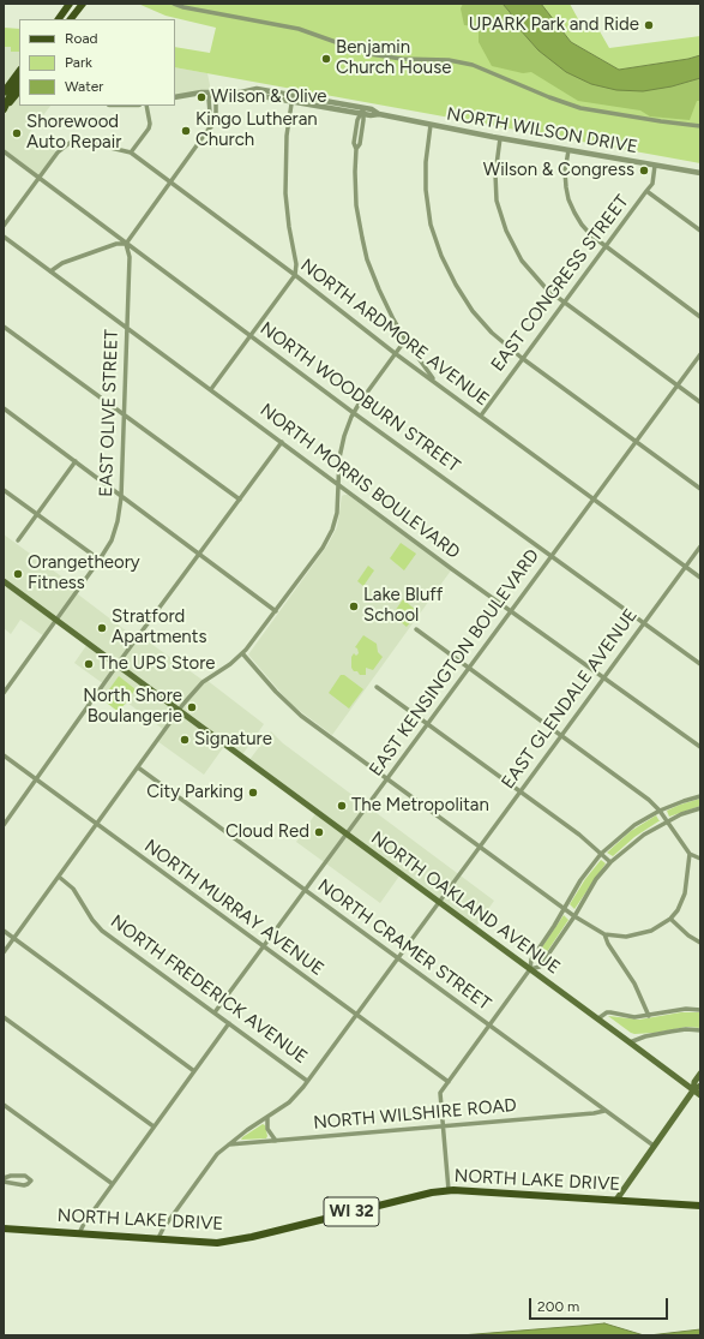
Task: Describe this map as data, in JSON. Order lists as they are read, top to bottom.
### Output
{
  "streets": {
    "main road": ["NORTH OAKLAND AVENUE", "NORTH LAKE DRIVE", "WI 32"],
    "street": [
      "NORTH WILSON DRIVE",
      "EAST CONGRESS STREET",
      "NORTH ARDMORE AVENUE",
      "NORTH WOODBURN STREET",
      "EAST OLIVE STREET",
      "NORTH MORRIS BOULEVARD",
      "EAST KENSINGTON BOULEVARD",
      "EAST GLENDALE AVENUE",
      "NORTH MURRAY AVENUE",
      "NORTH CRAMER STREET",
      "NORTH FREDERICK AVENUE",
      "NORTH WILSHIRE ROAD"
    ]
  },
  "crossings": [
    ["NORTH WILSON DRIVE", "EAST CONGRESS STREET"],
    ["EAST CONGRESS STREET", "NORTH ARDMORE AVENUE"],
    ["NORTH ARDMORE AVENUE", "NORTH WOODBURN STREET"],
    ["NORTH ARDMORE AVENUE", "EAST KENSINGTON BOULEVARD"],
    ["NORTH ARDMORE AVENUE", "EAST GLENDALE AVENUE"],
    ["NORTH WOODBURN STREET", "EAST OLIVE STREET"],
    ["NORTH WOODBURN STREET", "EAST KENSINGTON BOULEVARD"],
    ["NORTH WOODBURN STREET", "EAST GLENDALE AVENUE"],
    ["EAST OLIVE STREET", "NORTH MORRIS BOULEVARD"],
    ["EAST OLIVE STREET", "NORTH OAKLAND AVENUE"],
    ["NORTH MORRIS BOULEVARD", "EAST KENSINGTON BOULEVARD"],
    ["NORTH MORRIS BOULEVARD", "EAST GLENDALE AVENUE"],
    ["EAST KENSINGTON BOULEVARD", "NORTH OAKLAND AVENUE"],
    ["EAST KENSINGTON BOULEVARD", "NORTH MURRAY AVENUE"],
    ["EAST KENSINGTON BOULEVARD", "NORTH CRAMER STREET"],
    ["EAST KENSINGTON BOULEVARD", "NORTH FREDERICK AVENUE"],
    ["EAST GLENDALE AVENUE", "NORTH OAKLAND AVENUE"],
    ["EAST GLENDALE AVENUE", "NORTH MURRAY AVENUE"],
    ["EAST GLENDALE AVENUE", "NORTH CRAMER STREET"],
    ["EAST GLENDALE AVENUE", "NORTH FREDERICK AVENUE"],
    ["EAST GLENDALE AVENUE", "NORTH WILSHIRE ROAD"],
    ["EAST GLENDALE AVENUE", "NORTH LAKE DRIVE"],
    ["NORTH CRAMER STREET", "NORTH WILSHIRE ROAD"]
  ],
  "places": [
    "UPARK Park and Ride",
    "Benjamin Church House",
    "Wilson & Olive",
    "Kingo Lutheran Church",
    "Shorewood Auto Repair",
    "Wilson & Congress",
    "Orangetheory Fitness",
    "Lake Bluff School",
    "Stratford Apartments",
    "The UPS Store",
    "North Shore Boulangerie",
    "Signature",
    "City Parking",
    "The Metropolitan",
    "Cloud Red"
  ],
  "legend": ["Road", "Park", "Water"],
  "scale_bar": "200 m"
}
